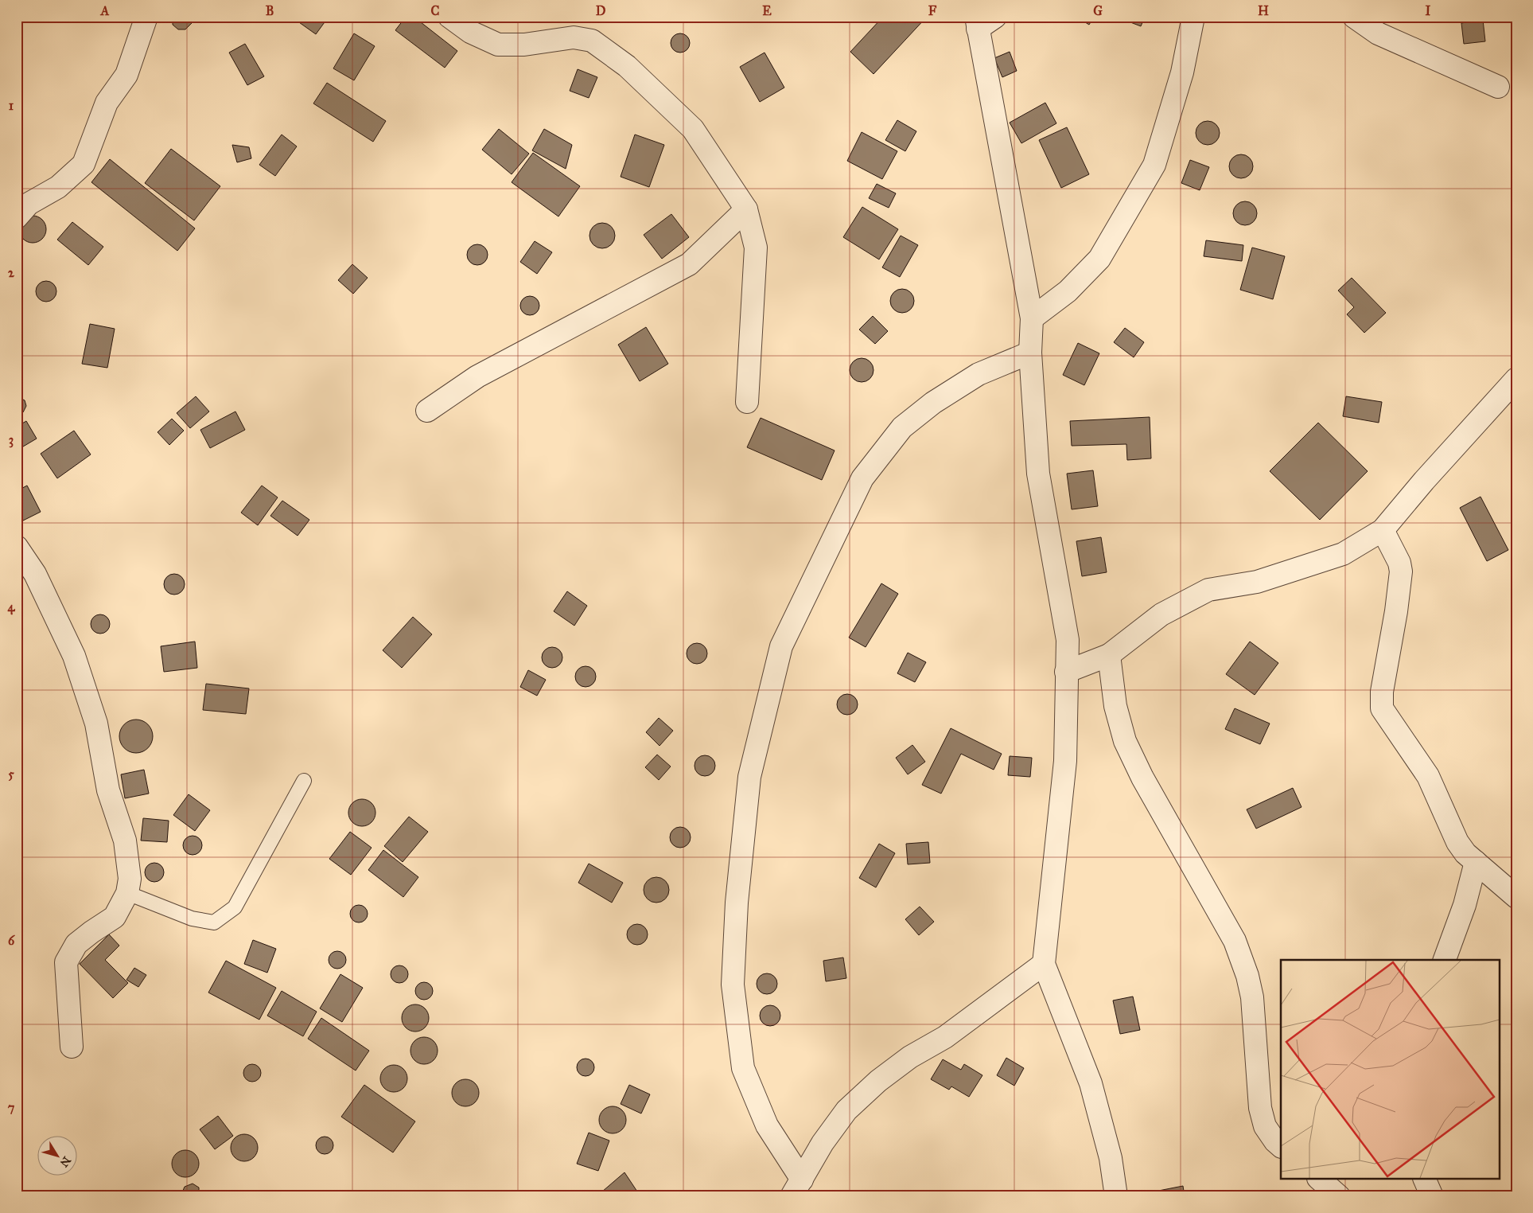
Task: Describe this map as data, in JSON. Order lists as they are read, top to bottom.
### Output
{
  "north": "bottom right",
  "grid": {
    "columns": [
      "A",
      "B",
      "C",
      "D",
      "E",
      "F",
      "G",
      "H",
      "I"
    ],
    "rows": [
      "1",
      "2",
      "3",
      "4",
      "5",
      "6",
      "7"
    ]
  }
}
